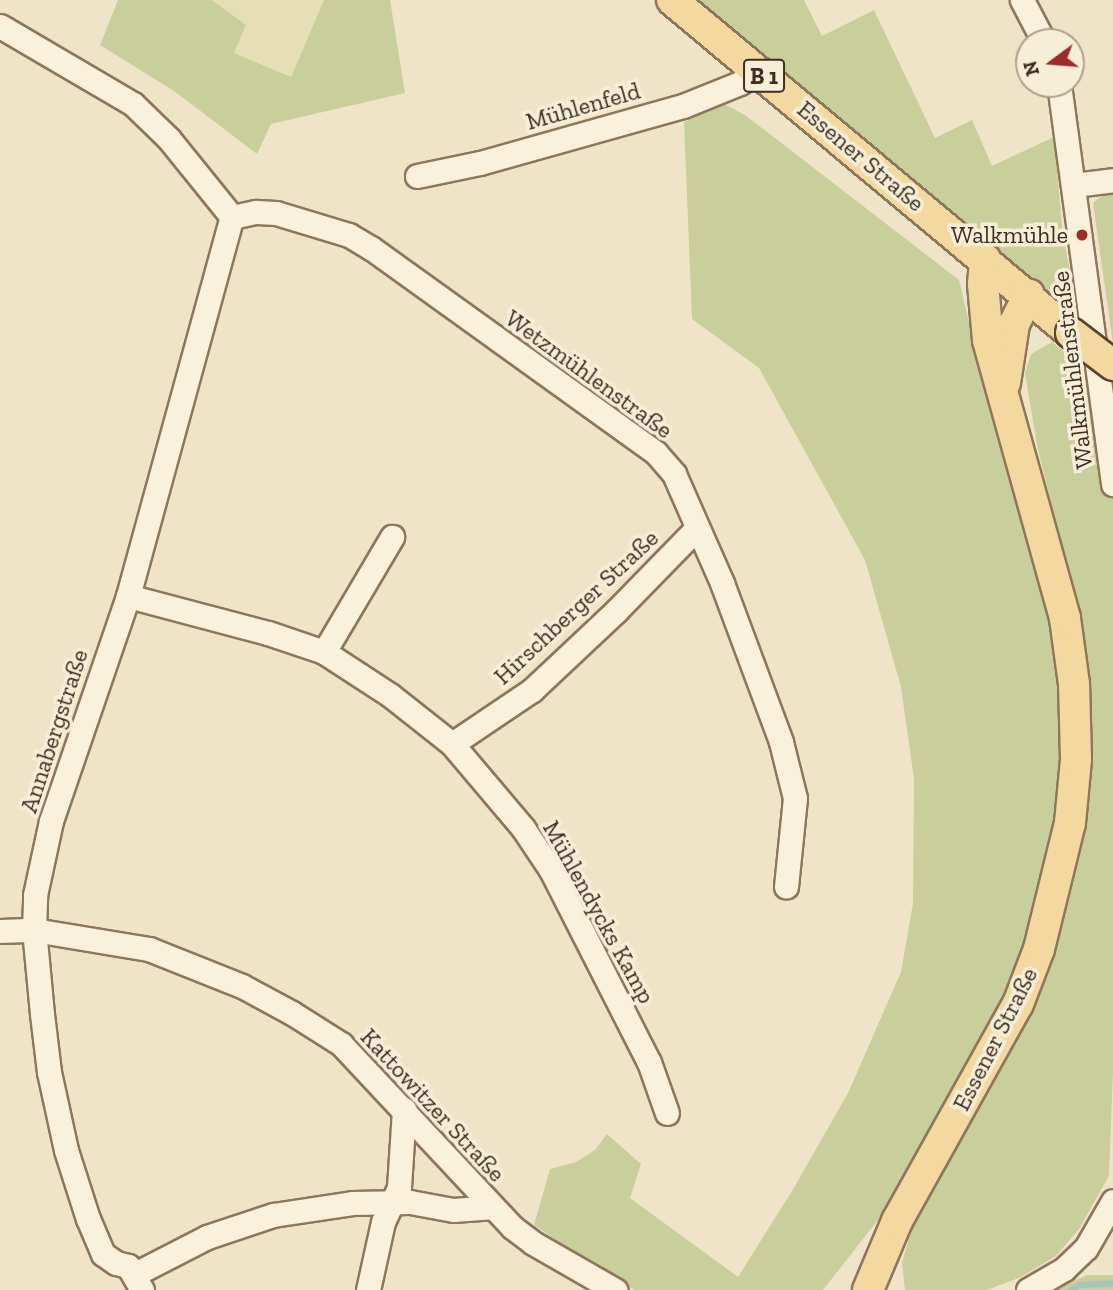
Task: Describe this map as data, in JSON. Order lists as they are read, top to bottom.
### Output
{
  "streets": {
    "main road": ["B 1", "Essener Straße"],
    "street": [
      "Mühlenfeld",
      "Walkmühlenstraße",
      "Wetzmühlenstraße",
      "Hirschberger Straße",
      "Annabergstraße",
      "Mühlendycks Kamp",
      "Kattowitzer Straße"
    ]
  },
  "crossings": [
    ["Mühlenfeld", "Essener Straße"],
    ["Wetzmühlenstraße", "Hirschberger Straße"],
    ["Wetzmühlenstraße", "Annabergstraße"],
    ["Hirschberger Straße", "Mühlendycks Kamp"],
    ["Annabergstraße", "Mühlendycks Kamp"],
    ["Annabergstraße", "Kattowitzer Straße"]
  ],
  "places": ["Walkmühle"],
  "north": "left"
}
